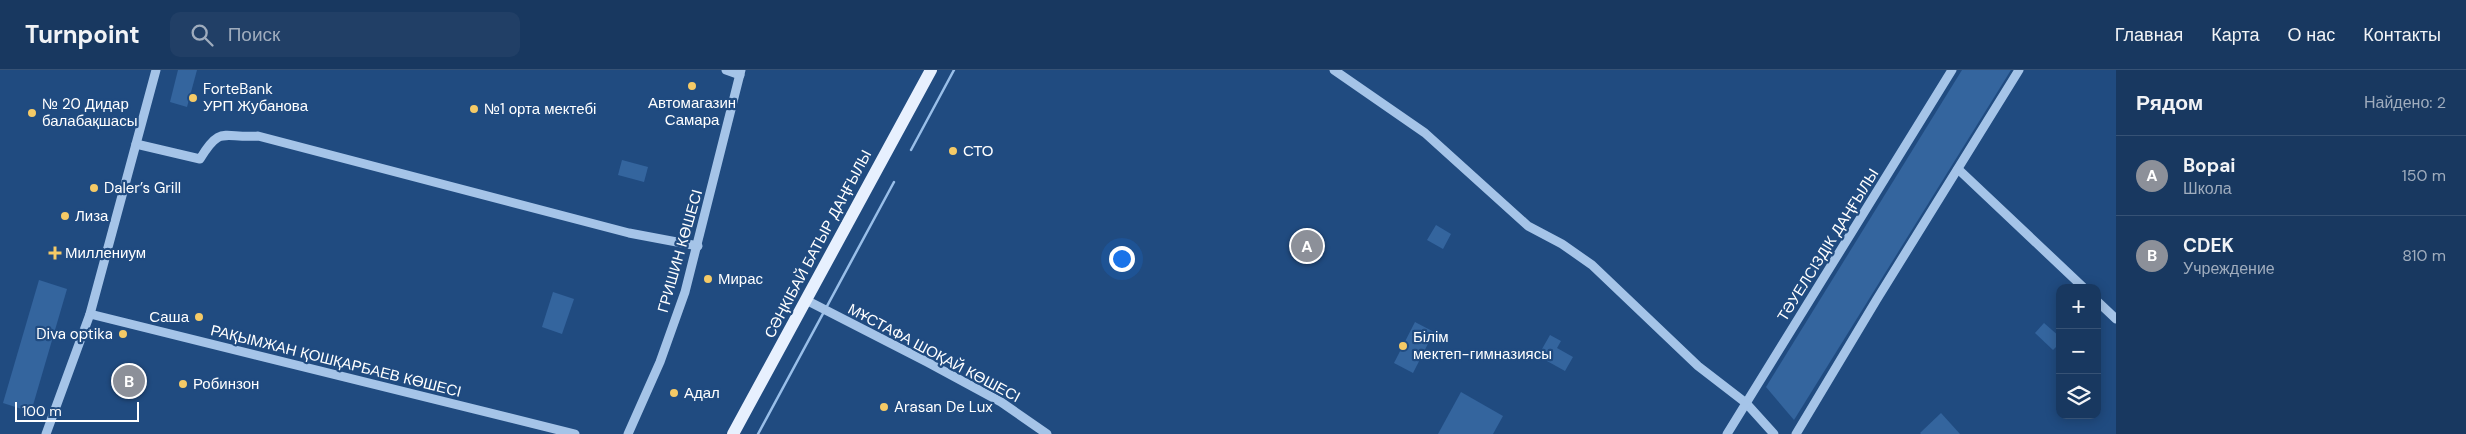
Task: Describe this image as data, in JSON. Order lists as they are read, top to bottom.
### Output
{
  "streets": {
    "main road": ["СӘҢКІБАЙ БАТЫР ДАҢҒЫЛЫ"],
    "street": [
      "ТӘУЕЛСІЗДІК ДАҢҒЫЛЫ",
      "ГРИШИН КӨШЕСІ",
      "МҰСТАФА ШОҚАЙ КӨШЕСІ",
      "РАҚЫМЖАН ҚОШҚАРБАЕВ КӨШЕСІ"
    ]
  },
  "crossings": [
    ["СӘҢКІБАЙ БАТЫР ДАҢҒЫЛЫ", "МҰСТАФА ШОҚАЙ КӨШЕСІ"]
  ],
  "places": {
    "other": [
      "Автомагазин Самара",
      "ForteBank УРП Жубанова",
      "№1 орта мектебі",
      "№ 20 Дидар балабақшасы",
      "СТО",
      "Daler’s Grill",
      "Лиза",
      "Мирас",
      "Саша",
      "Diva optika",
      "Білім мектеп-гимназиясы",
      "Робинзон",
      "Адал",
      "Arasan De Lux"
    ],
    "health": ["Миллениум"]
  },
  "scale_bar": "100 m",
  "page": {
    "header": "Turnpoint",
    "search": "Поиск",
    "nav": [
      "Главная",
      "Карта",
      "О нас",
      "Контакты"
    ],
    "heading": ["Рядом", "Найдено: 2"],
    "list": [
      {
        "mark": "A",
        "name": "Bopai",
        "note": "Школа",
        "value": "150 m"
      },
      {
        "mark": "B",
        "name": "CDEK",
        "note": "Учреждение",
        "value": "810 m"
      }
    ],
    "pins": ["A", "B"],
    "map_buttons": ["+", "−"],
    "scale": "100 m"
  }
}
